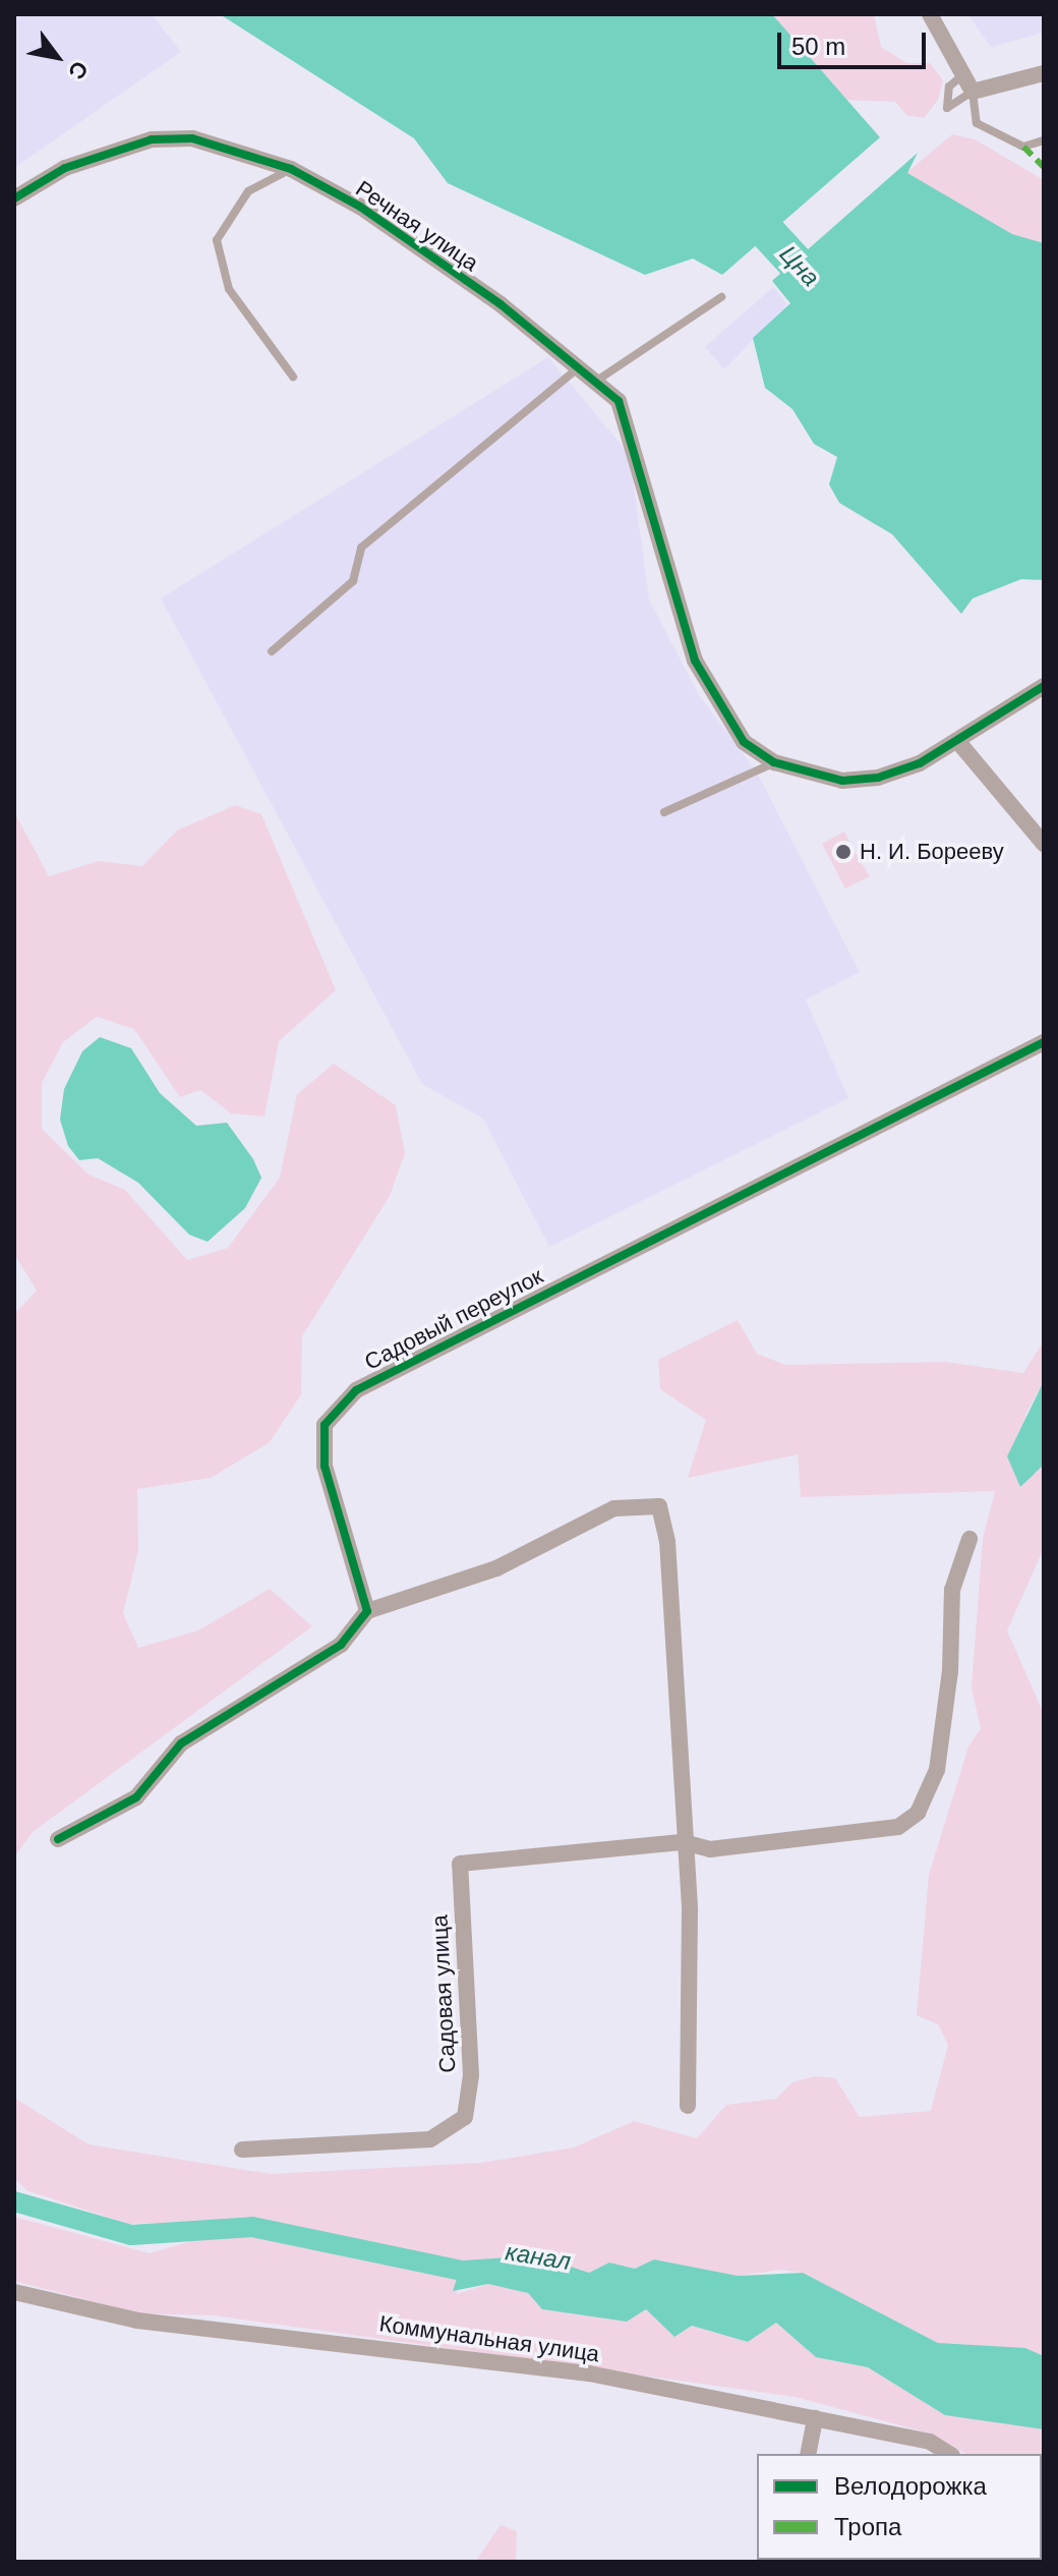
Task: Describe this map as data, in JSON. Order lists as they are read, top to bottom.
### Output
{
  "streets": {
    "street": [
      "Речная улица",
      "Садовый переулок",
      "Садовая улица",
      "Коммунальная улица"
    ]
  },
  "water": ["Цна", "канал"],
  "places": ["Н. И. Борееву"],
  "legend": ["Велодорожка", "Тропа"],
  "scale_bar": "50 m",
  "north": "bottom right"
}
